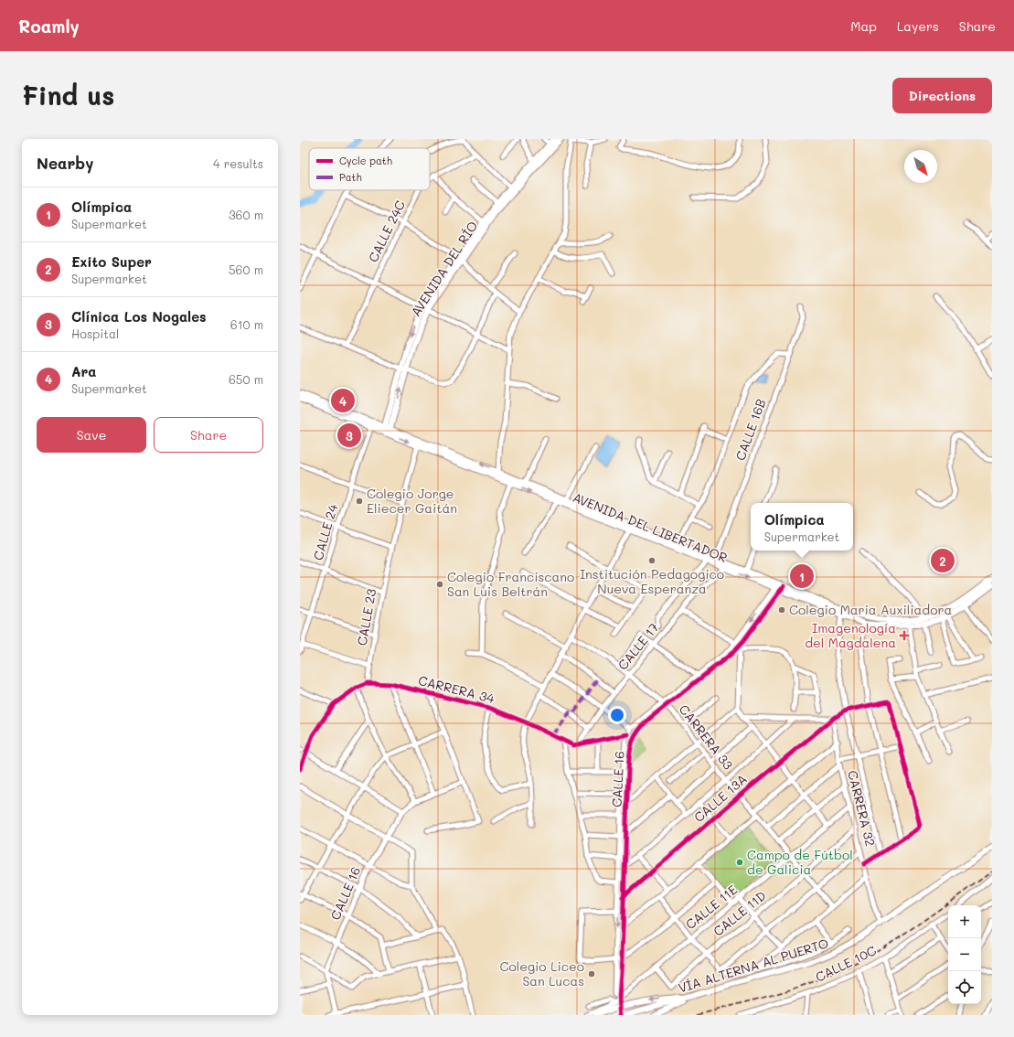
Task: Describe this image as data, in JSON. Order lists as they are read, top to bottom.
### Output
{
  "streets": {
    "main road": ["AVENIDA DEL RÍO", "AVENIDA DEL LIBERTADOR", "VÍA ALTERNA AL PUERTO"],
    "street": [
      "CALLE 24C",
      "CALLE 16B",
      "CALLE 24",
      "CALLE 23",
      "CALLE 17",
      "CARRERA 34",
      "CARRERA 33",
      "CALLE 16",
      "CALLE 13A",
      "CARRERA 32",
      "CALLE 11E",
      "CALLE 11D",
      "CALLE 10C"
    ]
  },
  "crossings": [
    ["AVENIDA DEL RÍO", "AVENIDA DEL LIBERTADOR"],
    ["CALLE 16B", "AVENIDA DEL LIBERTADOR"],
    ["AVENIDA DEL LIBERTADOR", "CALLE 24"],
    ["AVENIDA DEL LIBERTADOR", "CALLE 23"],
    ["AVENIDA DEL LIBERTADOR", "CALLE 17"],
    ["AVENIDA DEL LIBERTADOR", "CALLE 16"],
    ["CALLE 23", "CARRERA 34"],
    ["CALLE 17", "CARRERA 34"],
    ["CALLE 17", "CARRERA 33"],
    ["CALLE 17", "CALLE 16"],
    ["CARRERA 34", "CALLE 16"],
    ["CARRERA 33", "CALLE 16"],
    ["CARRERA 33", "CALLE 13A"],
    ["CARRERA 33", "CALLE 11E"],
    ["CARRERA 33", "CALLE 11D"],
    ["CALLE 16", "CALLE 13A"],
    ["CALLE 16", "CALLE 11E"],
    ["CALLE 13A", "CARRERA 32"],
    ["CARRERA 32", "CALLE 11E"],
    ["CARRERA 32", "CALLE 11D"],
    ["CARRERA 32", "VÍA ALTERNA AL PUERTO"],
    ["CALLE 11E", "CALLE 11D"]
  ],
  "places": {
    "other": [
      "Colegio Jorge Eliecer Gaitán",
      "Institución Pedagogico Nueva Esperanza",
      "Colegio Franciscano San Luis Beltrán",
      "Colegio Maria Auxiliadora",
      "Campo de Fútbol de Galicia",
      "Colegio Liceo San Lucas"
    ],
    "health": ["Imagenología del Magdalena"]
  },
  "legend": ["Cycle path", "Path"],
  "north": "bottom right",
  "page": {
    "header": "Roamly",
    "nav": ["Map", "Layers", "Share"],
    "buttons": [
      "Directions",
      ["Save", "Share"]
    ],
    "title": "Find us",
    "heading": ["Nearby", "4 results"],
    "list": [
      {
        "mark": "1",
        "name": "Olímpica",
        "note": "Supermarket",
        "value": "360 m"
      },
      {
        "mark": "2",
        "name": "Exito Super",
        "note": "Supermarket",
        "value": "560 m"
      },
      {
        "mark": "3",
        "name": "Clínica Los Nogales",
        "note": "Hospital",
        "value": "610 m"
      },
      {
        "mark": "4",
        "name": "Ara",
        "note": "Supermarket",
        "value": "650 m"
      }
    ],
    "pins": [
      "4",
      "3",
      "2",
      "1"
    ],
    "popup": ["Olímpica", "Supermarket"],
    "map_buttons": ["+", "−"]
  }
}
